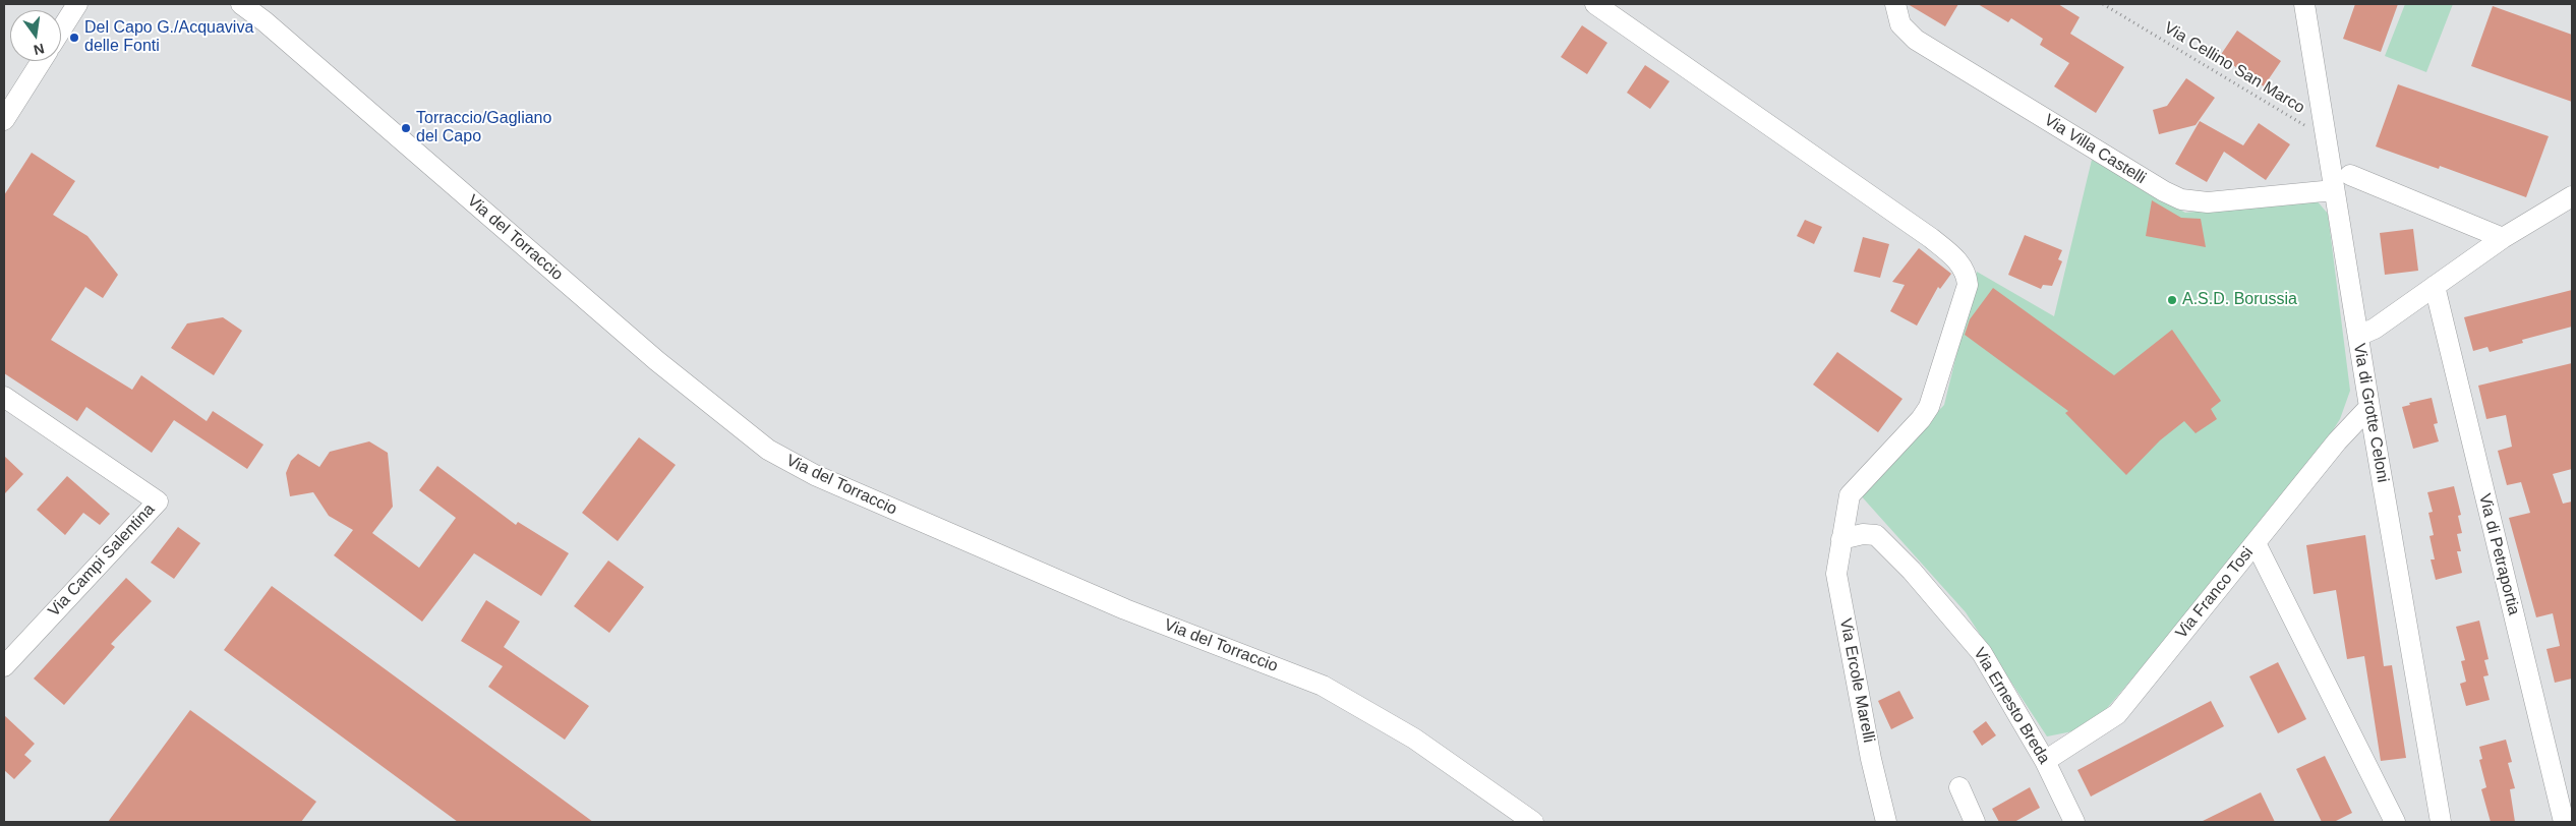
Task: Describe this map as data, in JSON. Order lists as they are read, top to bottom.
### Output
{
  "streets": {
    "street": [
      "Via Villa Castelli",
      "Via del Torraccio",
      "Via di Grotte Celoni",
      "Via di Petraportia",
      "Via Campi Salentina",
      "Via Franco Tosi",
      "Via Ercole Marelli",
      "Via Ernesto Breda"
    ],
    "path": ["Via Cellino San Marco"]
  },
  "crossings": [
    ["Via Cellino San Marco", "Via di Grotte Celoni"],
    ["Via Villa Castelli", "Via di Grotte Celoni"],
    ["Via di Grotte Celoni", "Via Franco Tosi"],
    ["Via Franco Tosi", "Via Ernesto Breda"],
    ["Via Ercole Marelli", "Via Ernesto Breda"]
  ],
  "places": ["Del Capo G./Acquaviva delle Fonti", "Torraccio/Gagliano del Capo", "A.S.D. Borussia"],
  "north": "bottom"
}
